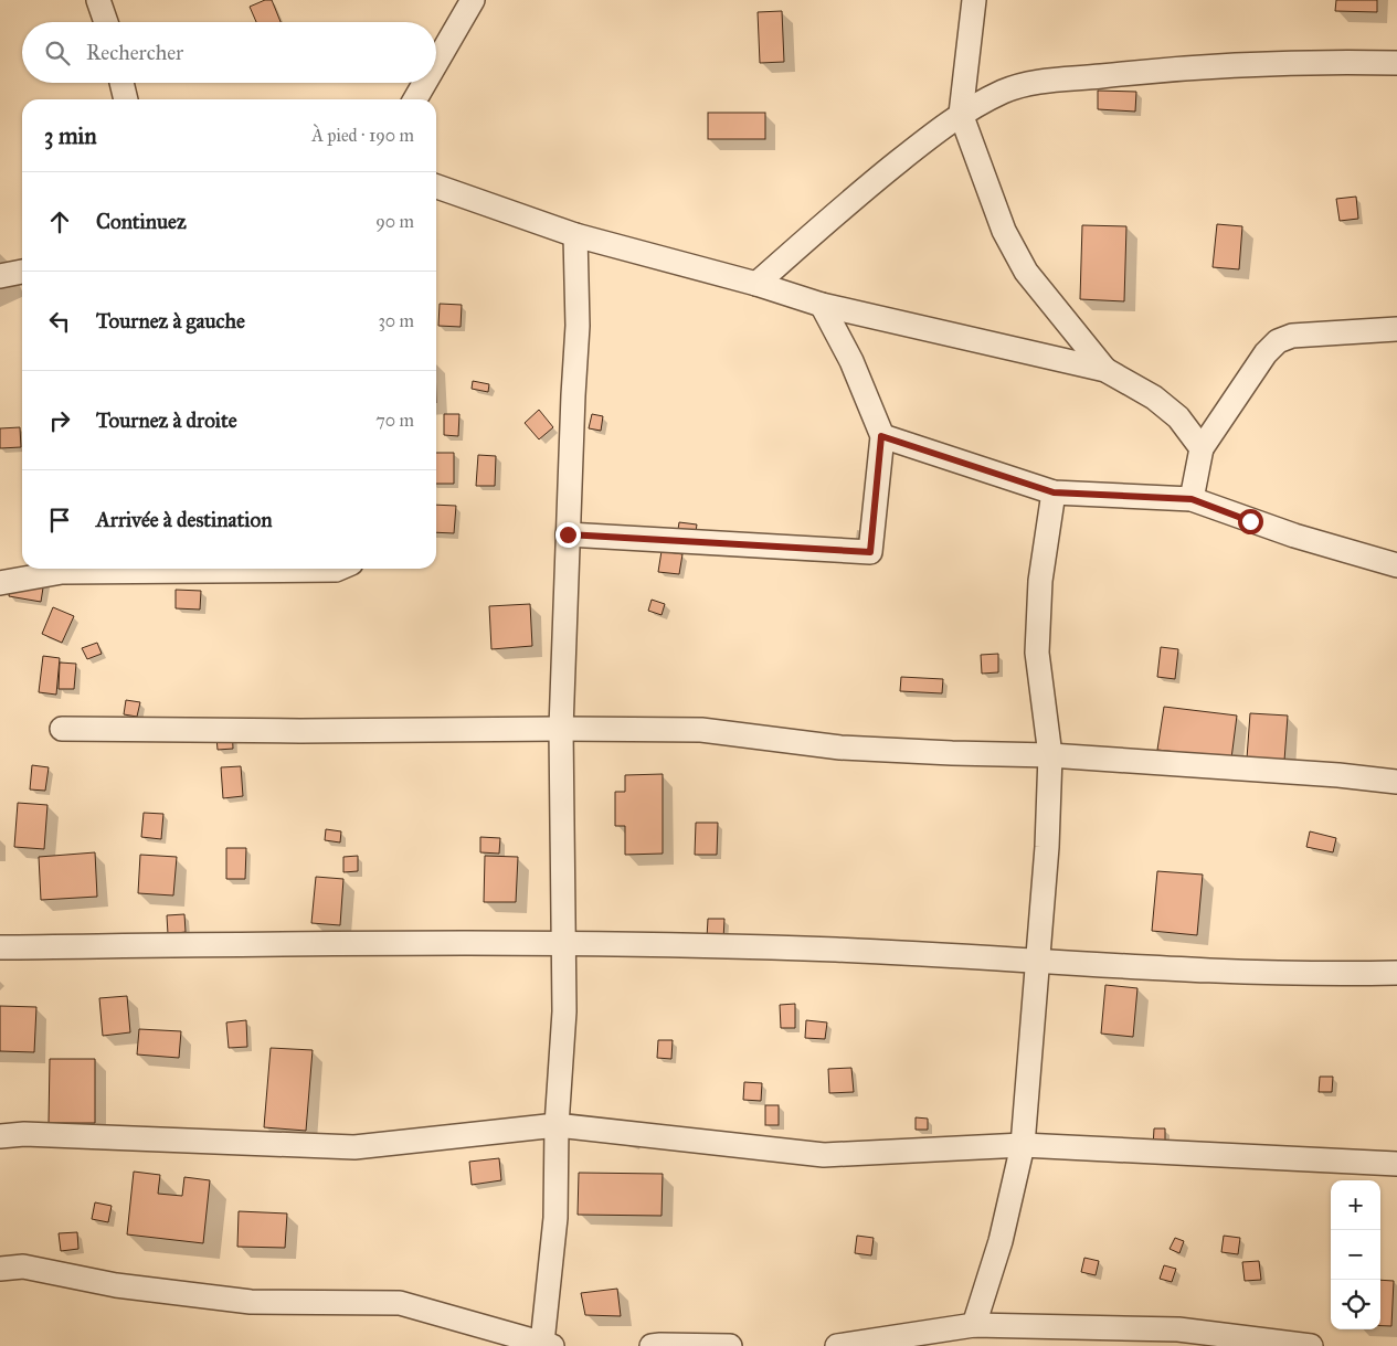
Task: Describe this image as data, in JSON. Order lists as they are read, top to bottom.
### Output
{
  "page": {
    "search": "Rechercher",
    "heading": ["3 min", "À pied · 190 m"],
    "list": [
      ["Continuez", "90 m"],
      ["Tournez à gauche", "30 m"],
      ["Tournez à droite", "70 m"],
      "Arrivée à destination"
    ],
    "map_buttons": ["+", "−"]
  }
}
